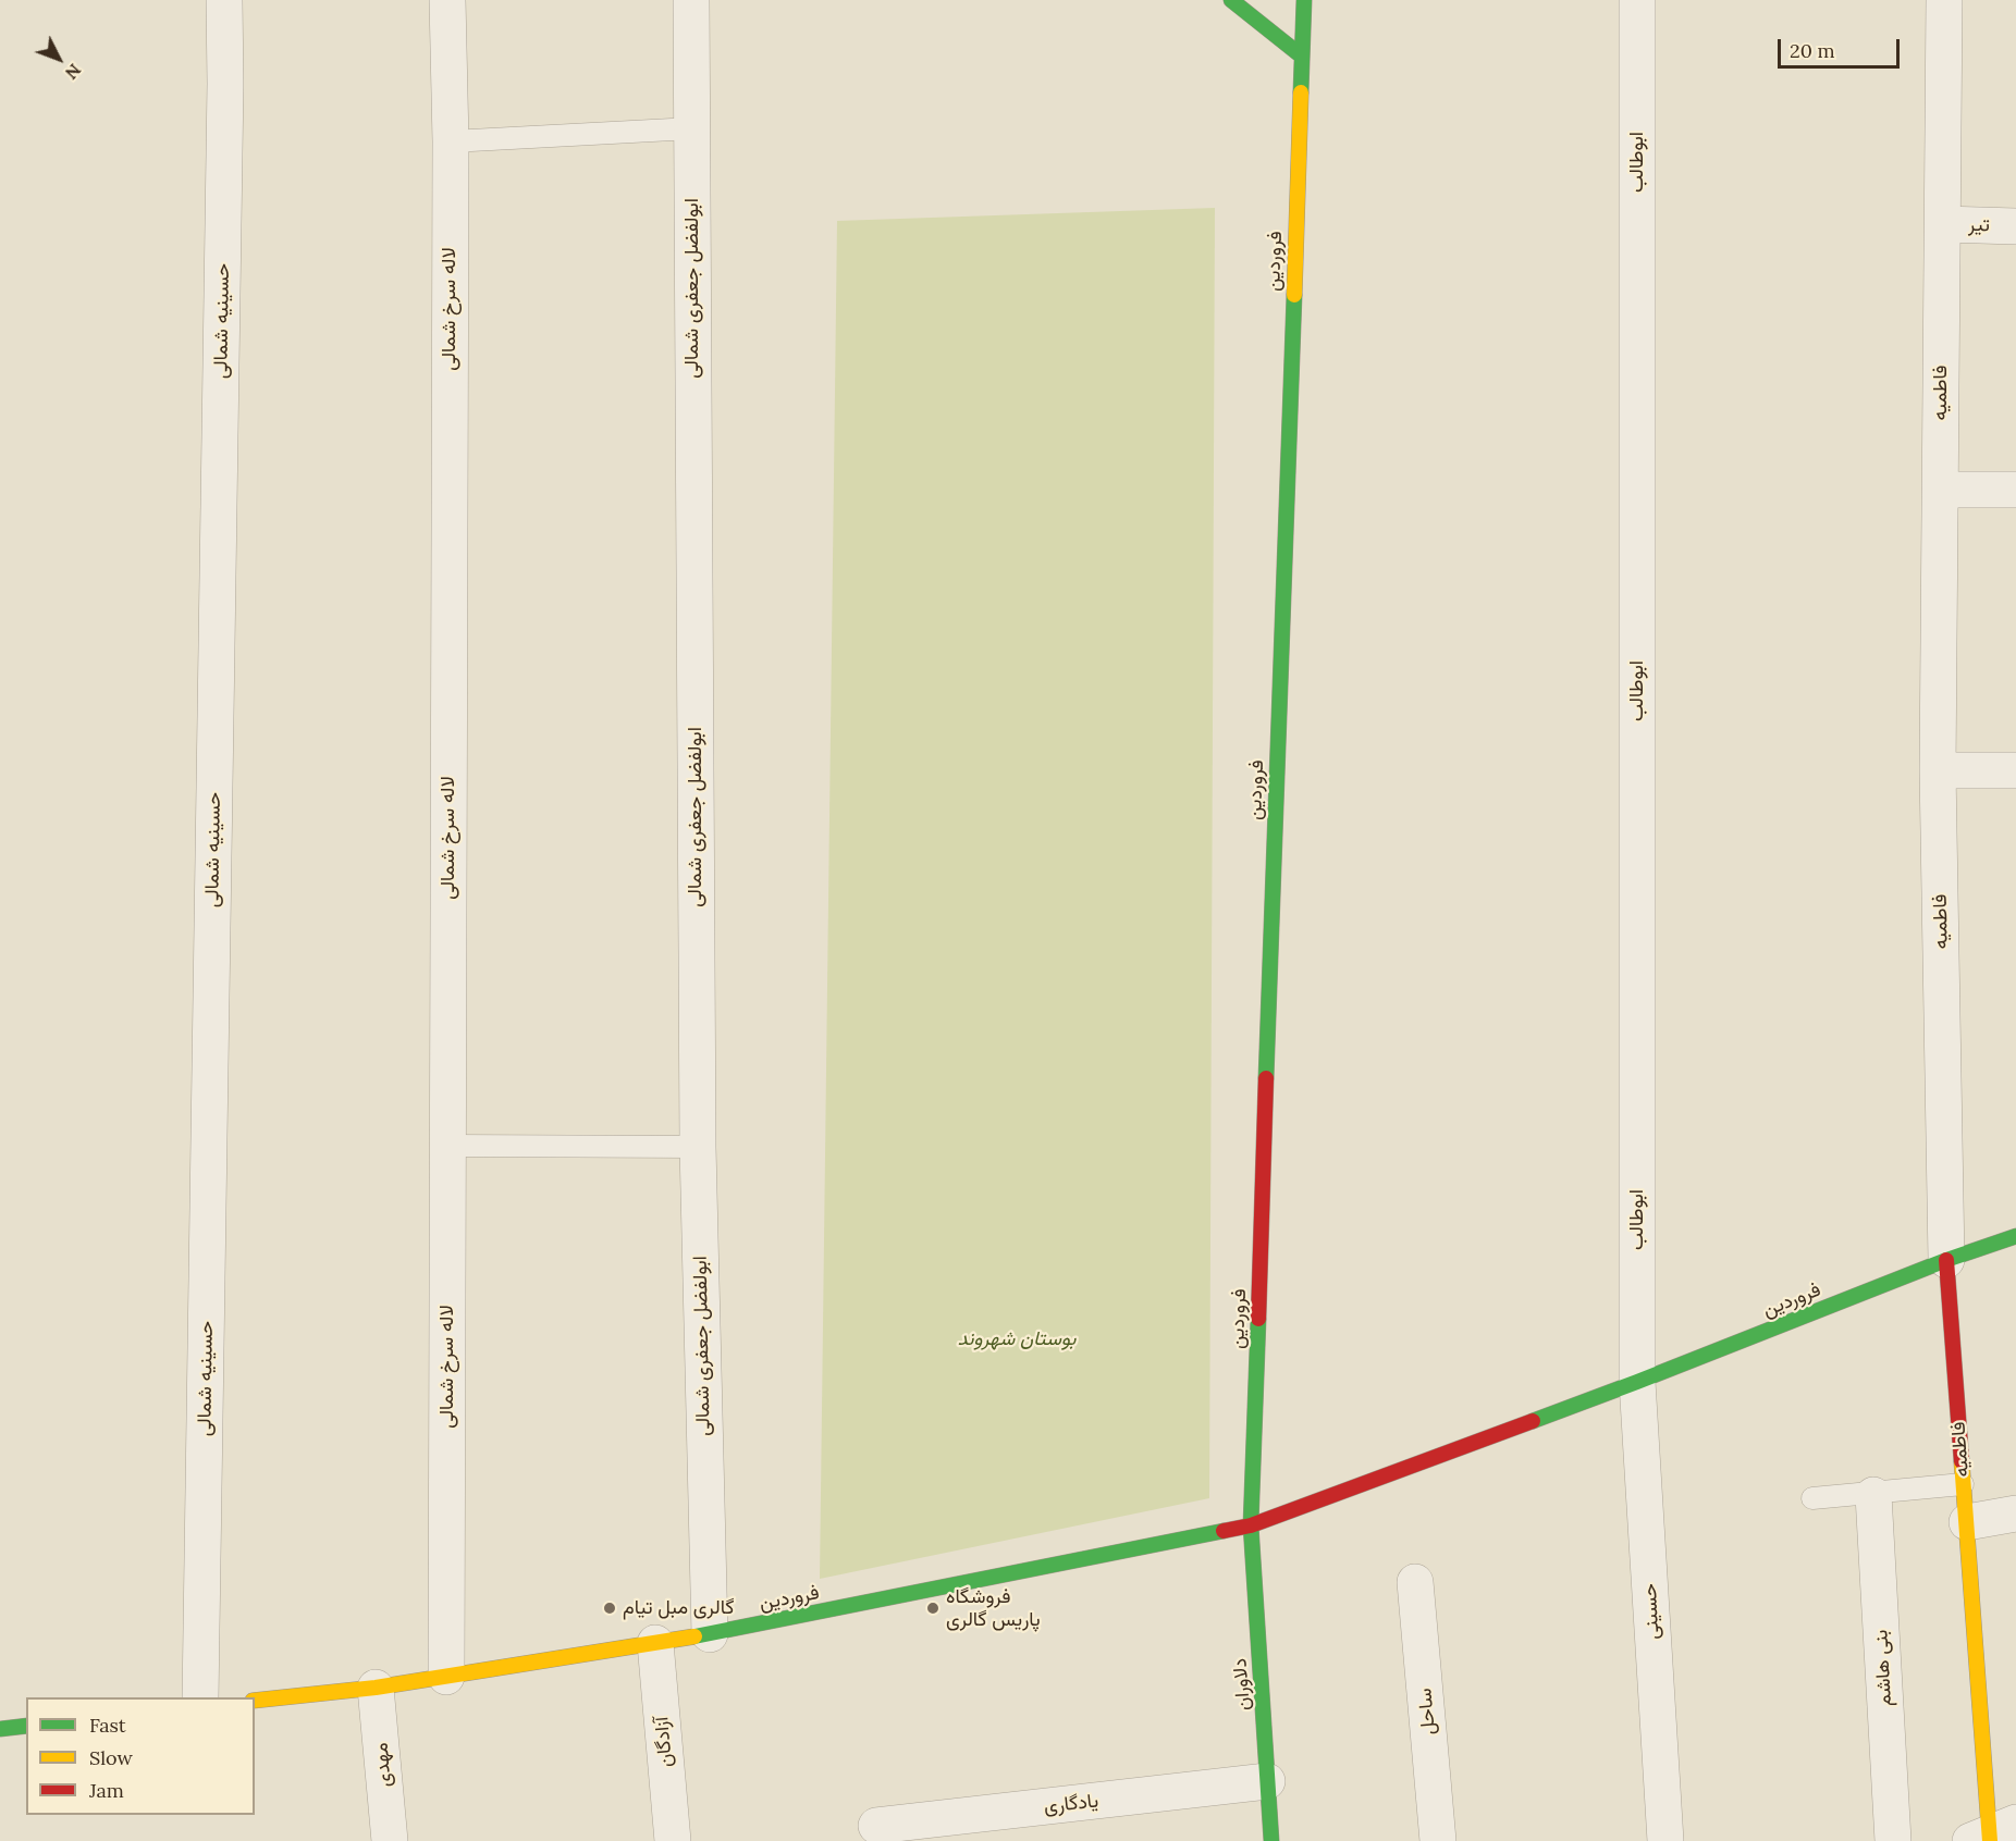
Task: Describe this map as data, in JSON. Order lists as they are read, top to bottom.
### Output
{
  "streets": {
    "street": [
      "ابوطالب",
      "تیر",
      "فروردین",
      "ابولفضل جعفری شمالی",
      "لاله سرخ شمالی",
      "حسینیه شمالی",
      "فاطمیه",
      "حسینی",
      "بنی هاشم",
      "دلاوران",
      "ساحل",
      "آزادگان",
      "مهدی",
      "یادگاری"
    ]
  },
  "crossings": [
    ["ابوطالب", "فروردین"],
    ["ابوطالب", "حسینی"],
    ["تیر", "فاطمیه"],
    ["فروردین", "ابولفضل جعفری شمالی"],
    ["فروردین", "لاله سرخ شمالی"],
    ["فروردین", "فاطمیه"],
    ["فروردین", "حسینی"],
    ["فروردین", "دلاوران"],
    ["فروردین", "آزادگان"],
    ["فروردین", "مهدی"],
    ["دلاوران", "یادگاری"]
  ],
  "parks": ["بوستان شهروند"],
  "places": ["گالری مبل تیام", "فروشگاه پاریس گالری"],
  "legend": ["Fast", "Slow", "Jam"],
  "scale_bar": "20 m",
  "north": "bottom right"
}
